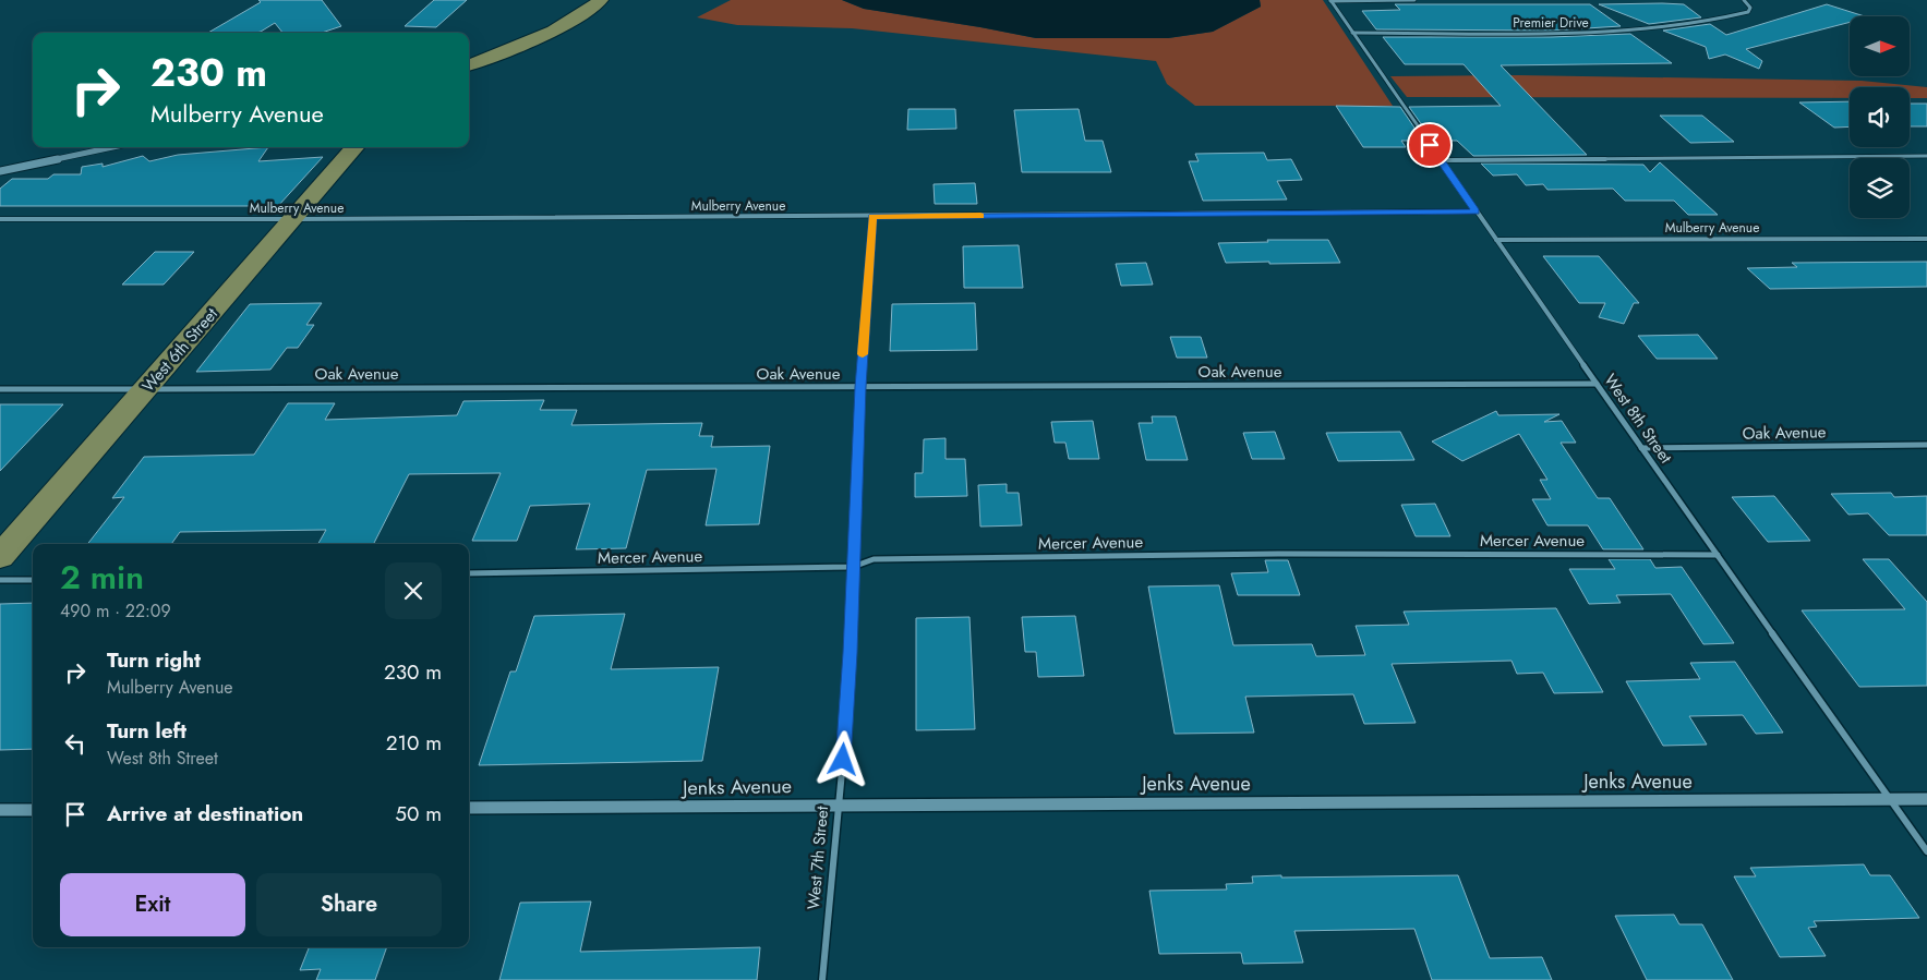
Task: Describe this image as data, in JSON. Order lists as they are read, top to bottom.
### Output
{
  "streets": {
    "main road": ["West 6th Street"],
    "street": [
      "Premier Drive",
      "Mulberry Avenue",
      "Oak Avenue",
      "West 8th Street",
      "Mercer Avenue",
      "Jenks Avenue",
      "West 7th Street"
    ]
  },
  "crossings": [
    ["Premier Drive", "West 8th Street"],
    ["Mulberry Avenue", "West 6th Street"],
    ["Mulberry Avenue", "West 8th Street"],
    ["Mulberry Avenue", "West 7th Street"],
    ["West 6th Street", "Oak Avenue"],
    ["Oak Avenue", "West 8th Street"],
    ["Oak Avenue", "West 7th Street"],
    ["West 8th Street", "Mercer Avenue"],
    ["West 8th Street", "Jenks Avenue"],
    ["Mercer Avenue", "West 7th Street"],
    ["Jenks Avenue", "West 7th Street"]
  ],
  "north": "right",
  "page": {
    "turn": ["230 m", "Mulberry Avenue"],
    "heading": ["2 min", "490 m · 22:09"],
    "list": [
      {
        "name": "Turn right",
        "note": "Mulberry Avenue",
        "value": "230 m"
      },
      {
        "name": "Turn left",
        "note": "West 8th Street",
        "value": "210 m"
      },
      {
        "name": "Arrive at destination",
        "value": "50 m"
      }
    ],
    "buttons": ["Exit", "Share"]
  }
}
